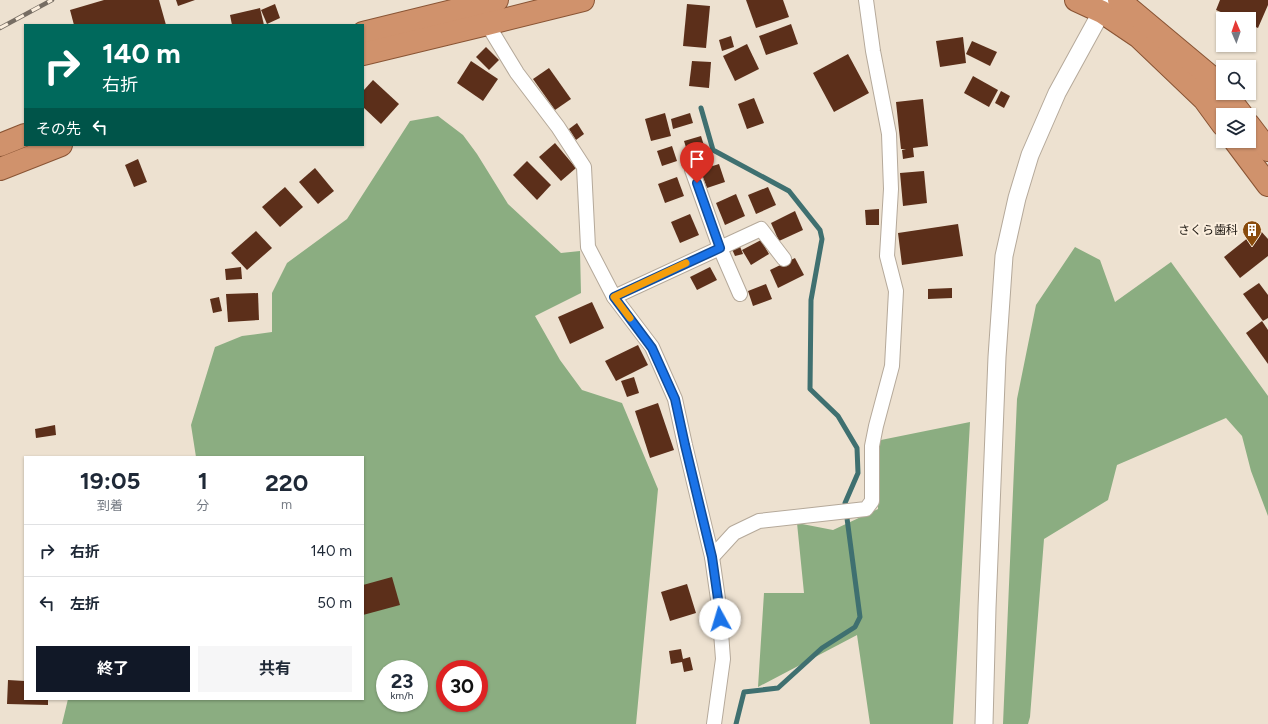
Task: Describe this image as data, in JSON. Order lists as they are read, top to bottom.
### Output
{
  "places": {
    "building": ["さくら歯科"]
  },
  "north": "top",
  "page": {
    "turn": ["140 m", "右折"],
    "then": "その先",
    "eta": [
      "19:05",
      "到着",
      "1",
      "分",
      "220",
      "m"
    ],
    "list": [
      {
        "name": "右折",
        "value": "140 m"
      },
      {
        "name": "左折",
        "value": "50 m"
      }
    ],
    "buttons": ["終了", "共有"],
    "speed": "23 km/h",
    "limit": "30"
  }
}
